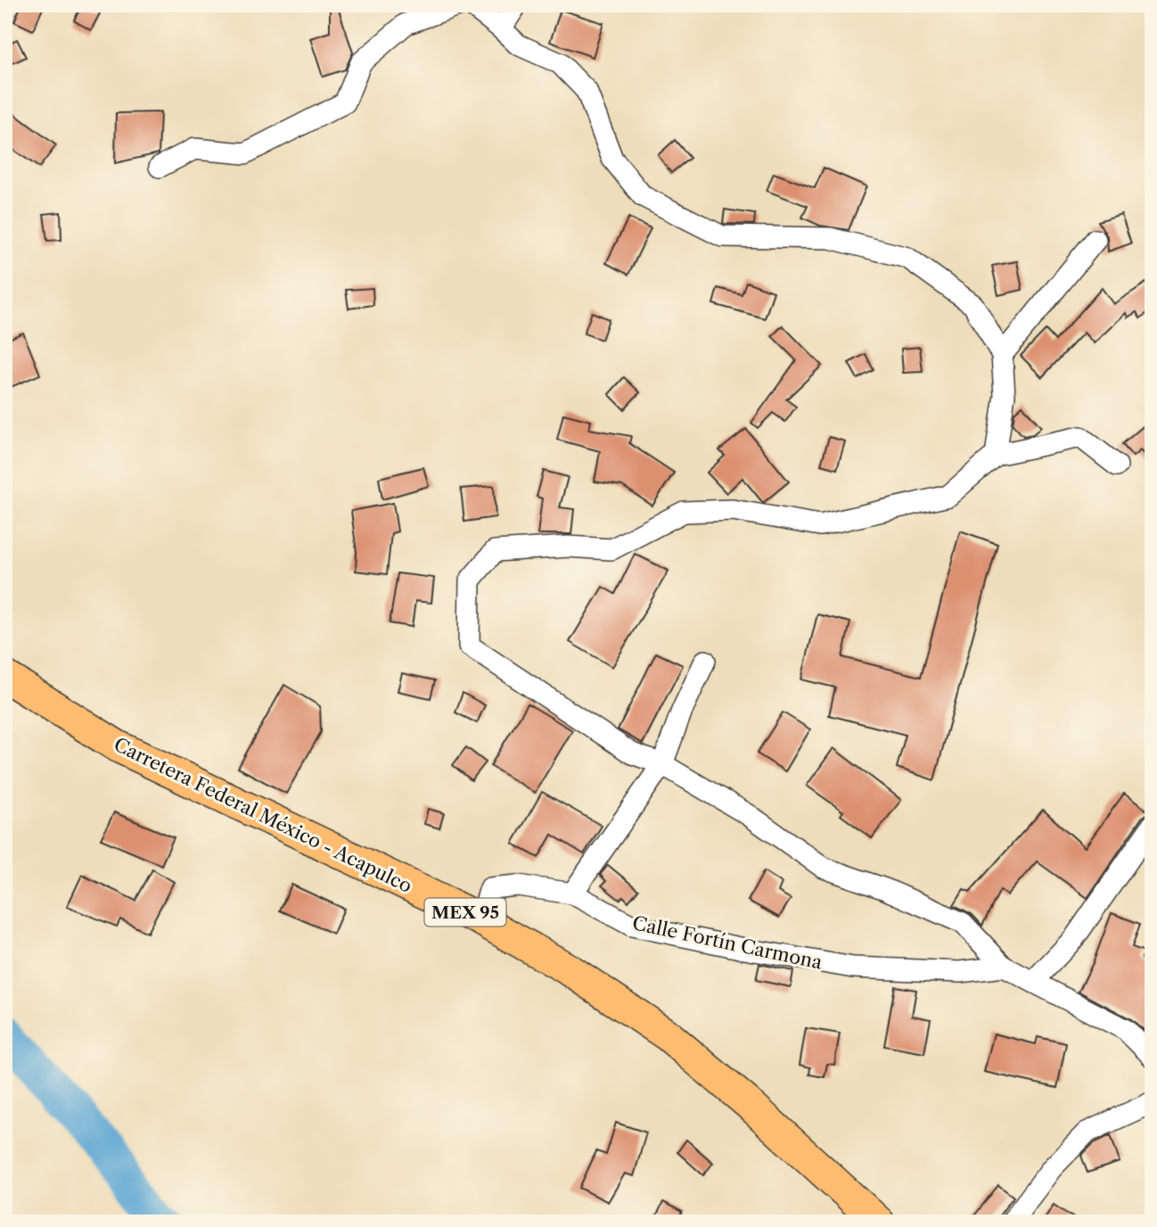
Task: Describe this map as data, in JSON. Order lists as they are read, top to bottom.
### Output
{
  "streets": {
    "main road": ["Carretera Federal México - Acapulco", "MEX 95"],
    "street": ["Calle Fortín Carmona"]
  },
  "crossings": [
    ["Carretera Federal México - Acapulco", "Calle Fortín Carmona"]
  ]
}
